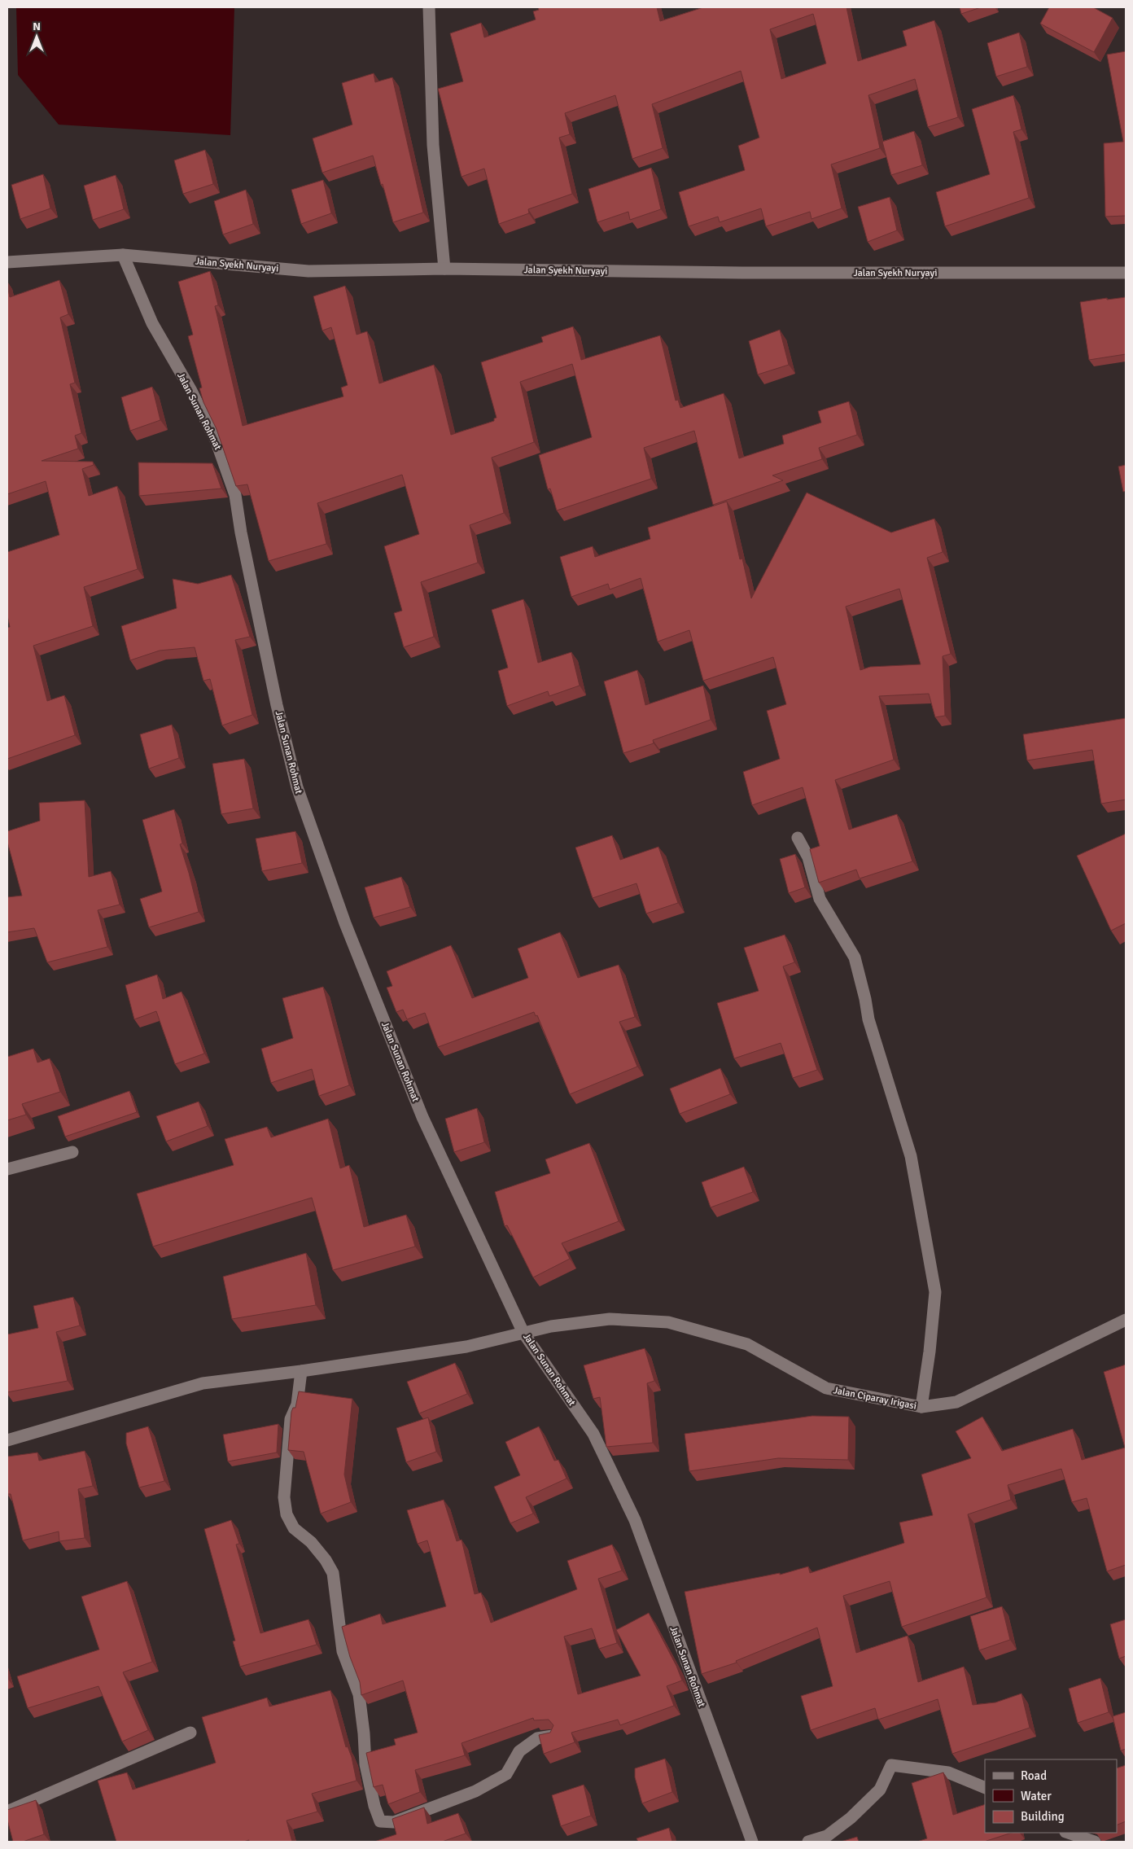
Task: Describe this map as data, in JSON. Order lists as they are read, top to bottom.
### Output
{
  "streets": {
    "street": ["Jalan Syekh Nuryayi", "Jalan Sunan Rohmat", "Jalan Ciparay Irigasi"]
  },
  "crossings": [
    ["Jalan Syekh Nuryayi", "Jalan Sunan Rohmat"],
    ["Jalan Sunan Rohmat", "Jalan Ciparay Irigasi"]
  ],
  "legend": ["Road", "Water", "Building"],
  "north": "top"
}
